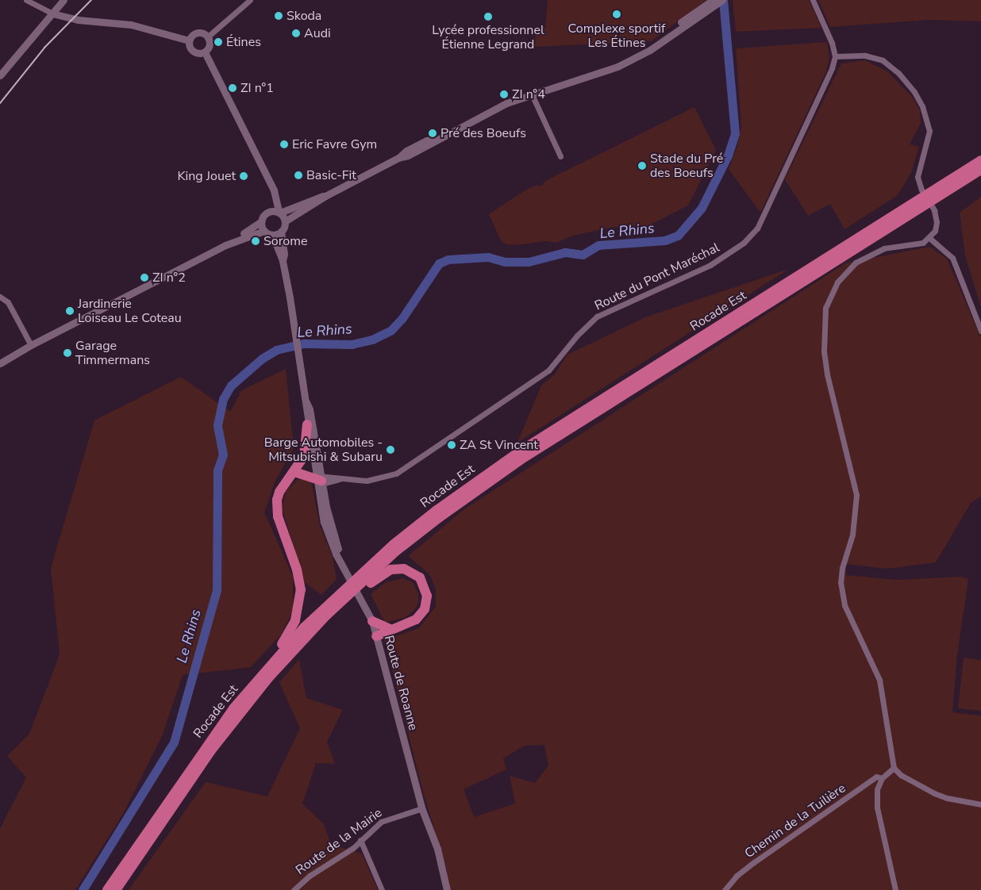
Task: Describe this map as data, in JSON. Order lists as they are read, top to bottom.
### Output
{
  "streets": {
    "highway": ["Rocade Est"],
    "street": [
      "Route du Pont Maréchal",
      "Route de Roanne",
      "Chemin de la Tuilière",
      "Route de la Mairie"
    ]
  },
  "crossings": [
    ["Route du Pont Maréchal", "Route de Roanne"],
    ["Route de Roanne", "Route de la Mairie"]
  ],
  "water": ["Le Rhins"],
  "places": [
    "Complexe sportif Les Étines",
    "Skoda",
    "Lycée professionnel Étienne Legrand",
    "Audi",
    "Étines",
    "ZI n°1",
    "ZI n°4",
    "Pré des Boeufs",
    "Eric Favre Gym",
    "Stade du Pré des Boeufs",
    "Basic-Fit",
    "King Jouet",
    "Sorome",
    "ZI n°2",
    "Jardinerie Loiseau Le Coteau",
    "Garage Timmermans",
    "ZA St Vincent",
    "Barge Automobiles - Mitsubishi & Subaru"
  ]
}
